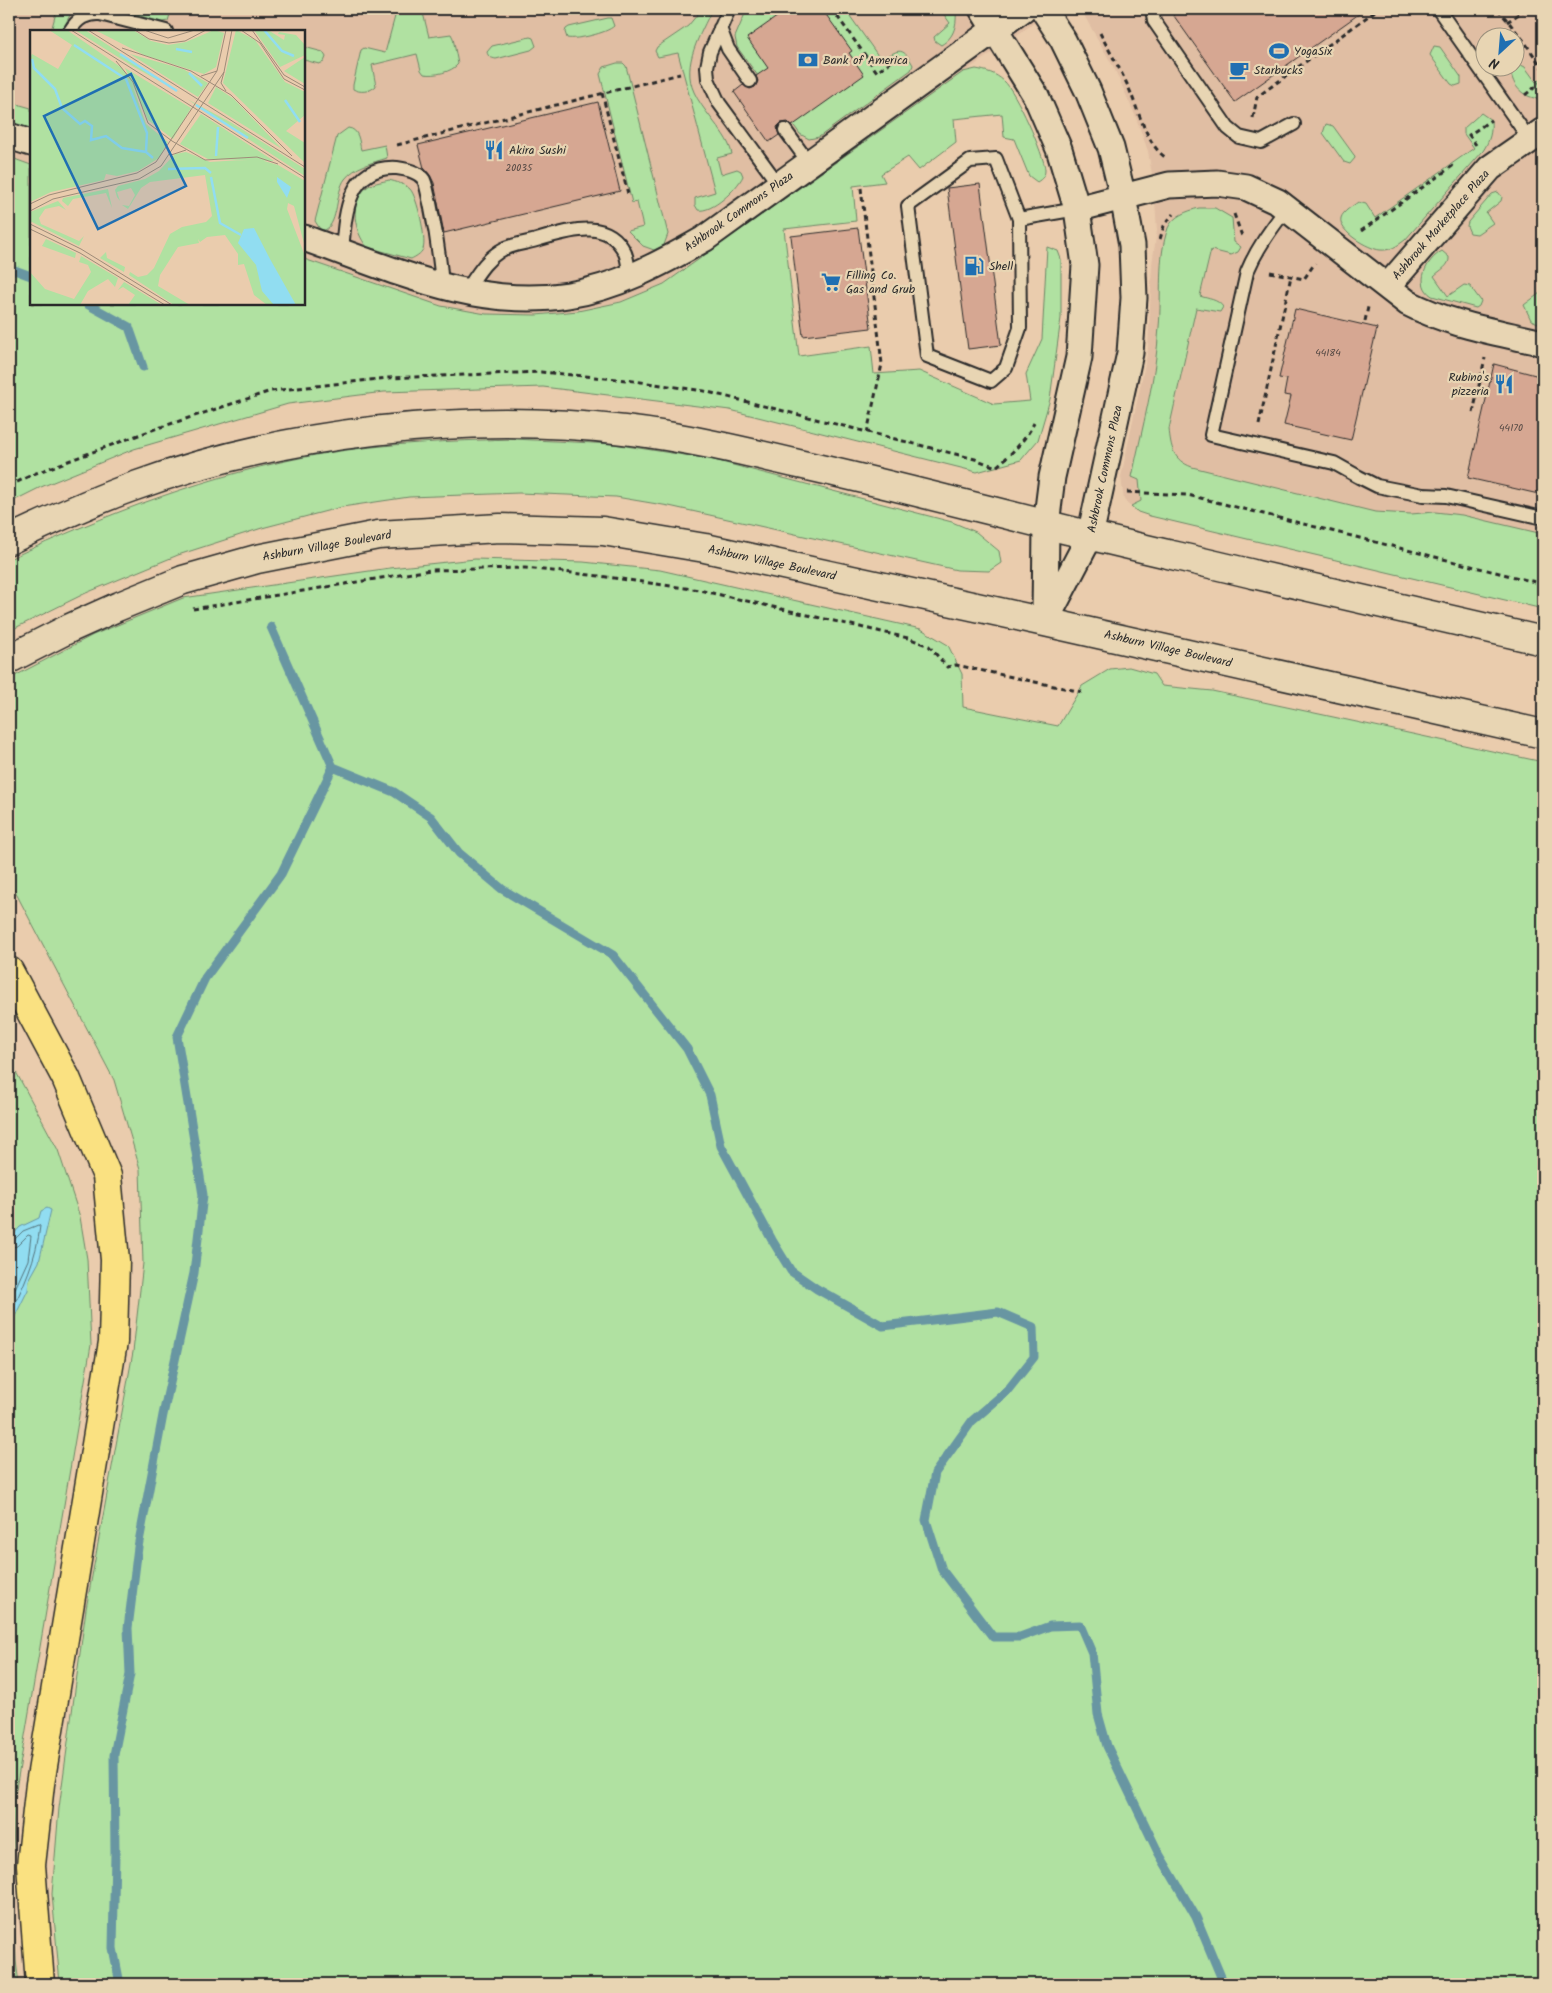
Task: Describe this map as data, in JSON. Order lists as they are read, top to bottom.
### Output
{
  "streets": {
    "main road": ["Ashburn Village Boulevard"],
    "street": ["Ashbrook Commons Plaza", "Ashbrook Marketplace Plaza"]
  },
  "crossings": [
    ["Ashbrook Commons Plaza", "Ashbrook Marketplace Plaza"],
    ["Ashbrook Commons Plaza", "Ashburn Village Boulevard"]
  ],
  "places": {
    "sports": ["YogaSix"],
    "bank": ["Bank of America"],
    "cafe": ["Starbucks"],
    "restaurant": ["Akira Sushi", "Rubino's pizzeria"],
    "fuel station": ["Shell"],
    "supermarket": ["Filling Co. Gas and Grub"]
  },
  "house_numbers": ["20035", "44184", "44170"],
  "north": "bottom left"
}
